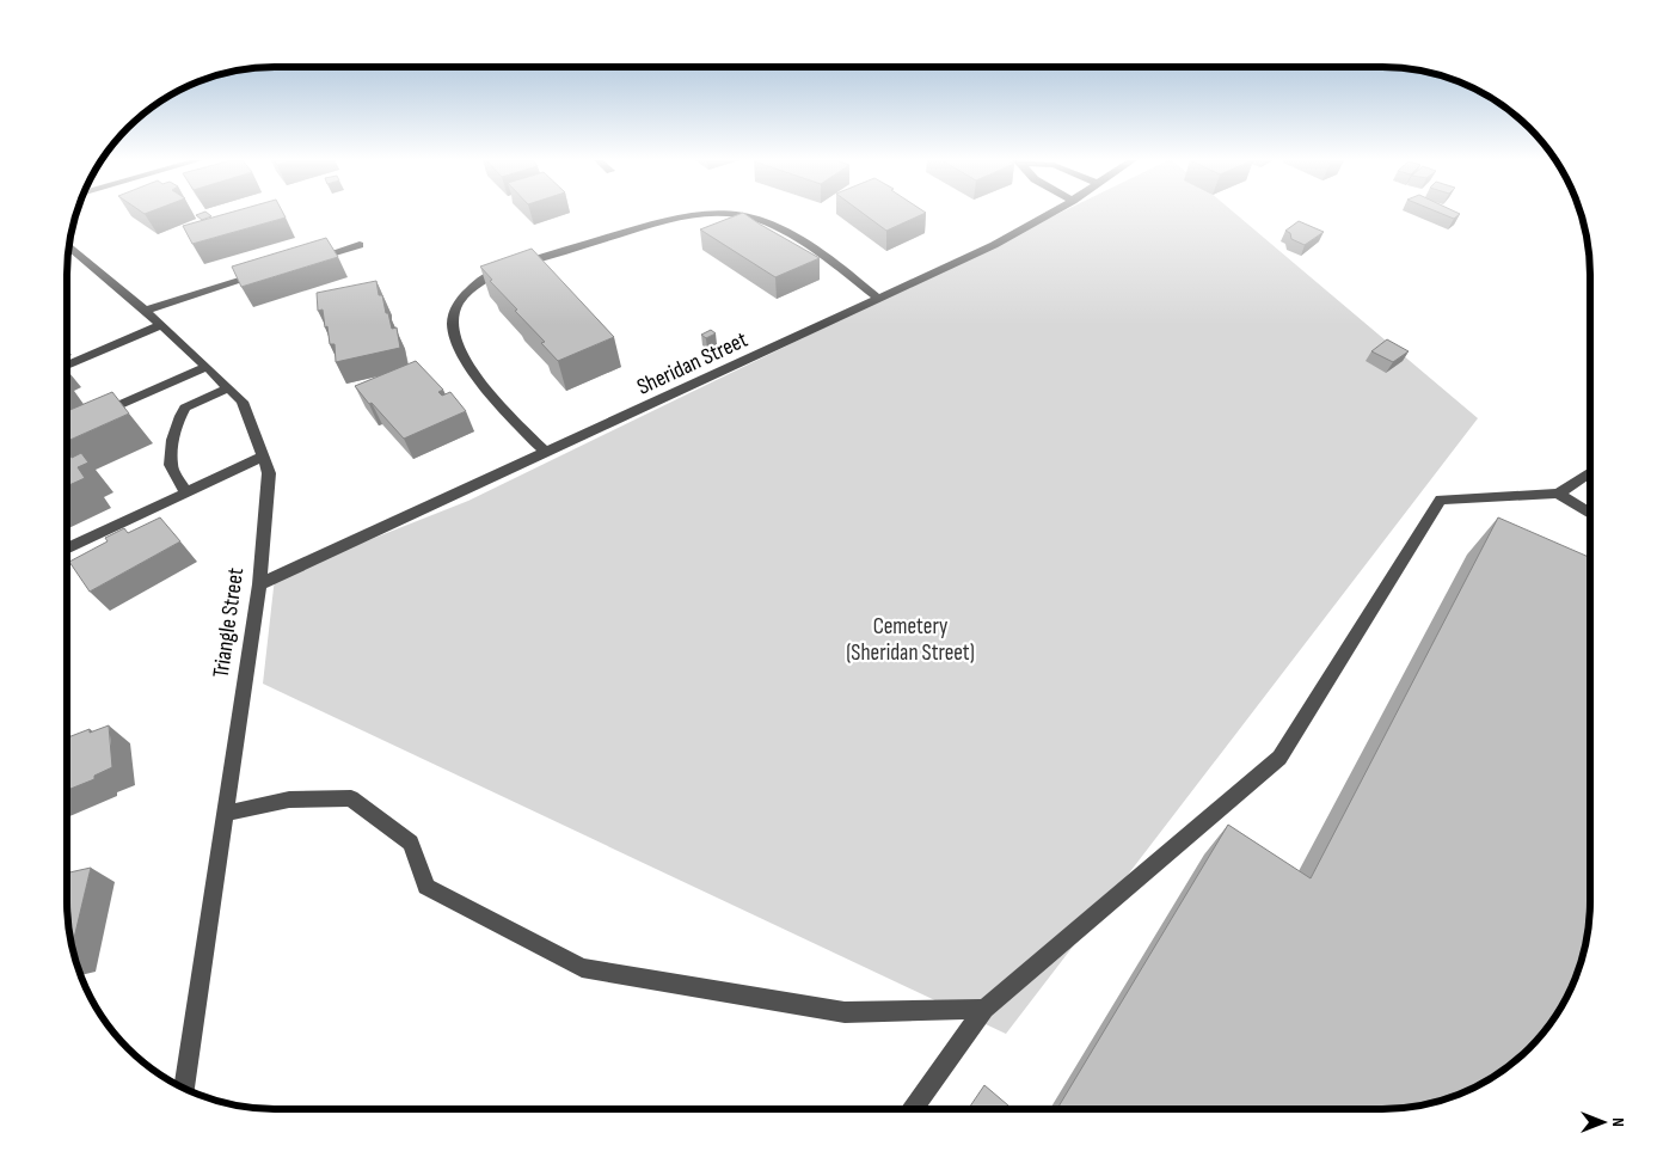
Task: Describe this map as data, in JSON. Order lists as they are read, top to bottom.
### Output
{
  "streets": {
    "street": ["Sheridan Street", "Triangle Street"]
  },
  "crossings": [
    ["Sheridan Street", "Triangle Street"]
  ],
  "parks": ["Cemetery (Sheridan Street)"],
  "north": "right"
}
